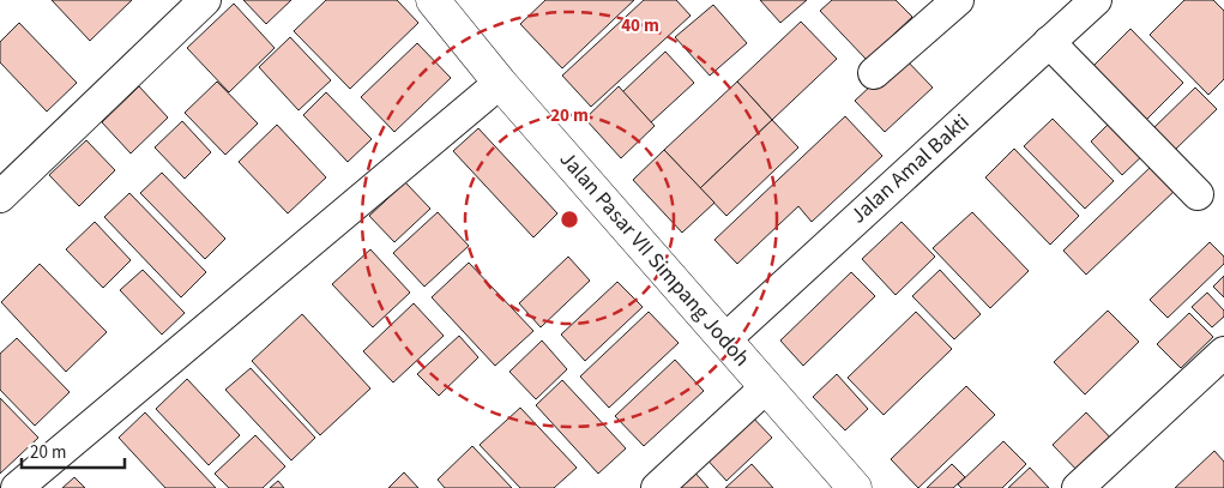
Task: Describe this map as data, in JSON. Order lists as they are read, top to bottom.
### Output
{
  "streets": {
    "main road": ["Jalan Pasar VII Simpang Jodoh"],
    "street": ["Jalan Amal Bakti"]
  },
  "crossings": [
    ["Jalan Amal Bakti", "Jalan Pasar VII Simpang Jodoh"]
  ],
  "scale_bar": "20 m",
  "rings": ["40 m", "20 m"]
}
